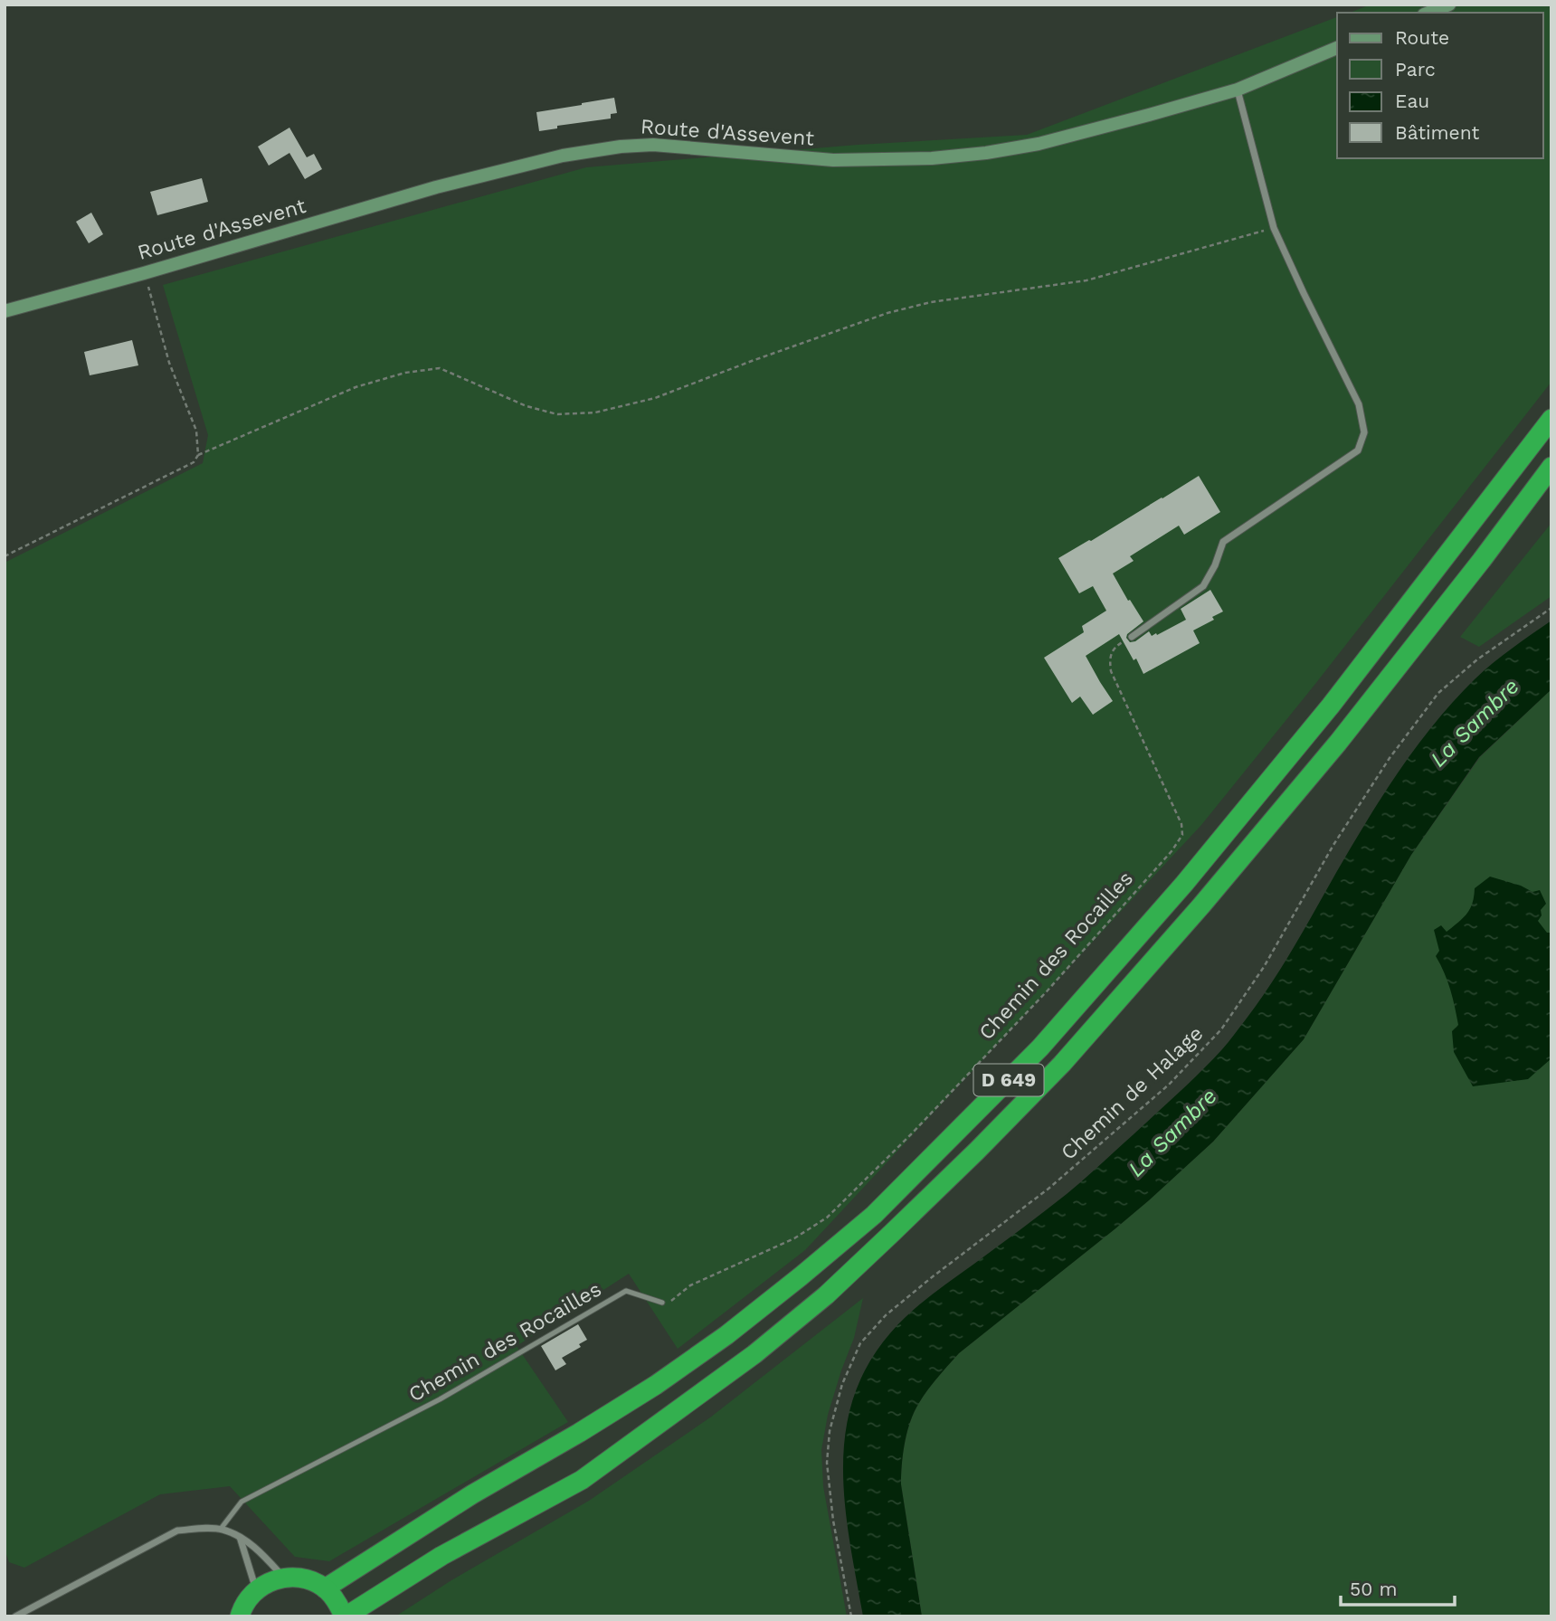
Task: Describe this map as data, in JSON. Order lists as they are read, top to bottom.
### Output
{
  "streets": {
    "highway": ["D 649"],
    "street": ["Route d'Assevent"],
    "lane": ["Chemin des Rocailles"],
    "path": ["Chemin de Halage"]
  },
  "water": ["La Sambre"],
  "legend": [
    "Route",
    "Parc",
    "Eau",
    "Bâtiment"
  ],
  "scale_bar": "50 m"
}
